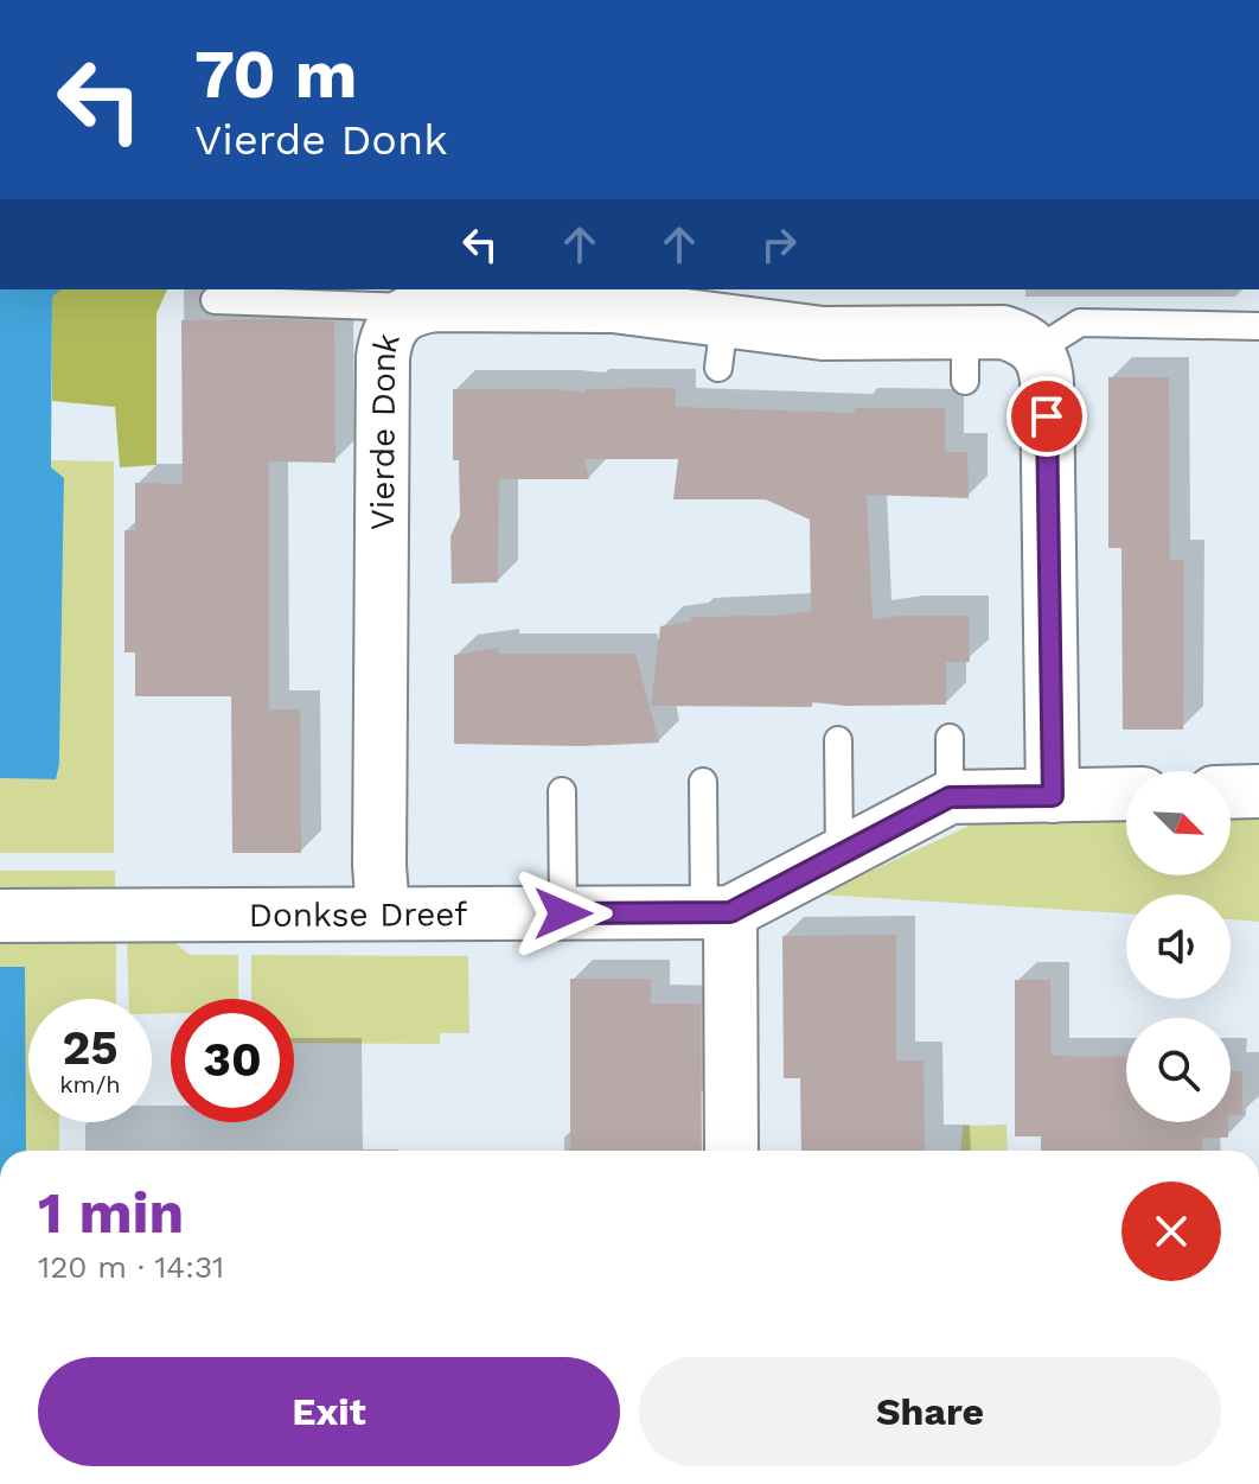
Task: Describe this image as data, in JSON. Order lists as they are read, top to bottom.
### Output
{
  "streets": {
    "street": ["Vierde Donk", "Donkse Dreef"]
  },
  "crossings": [
    ["Vierde Donk", "Donkse Dreef"]
  ],
  "north": "bottom right",
  "page": {
    "turn": ["70 m", "Vierde Donk"],
    "speed": "25 km/h",
    "limit": "30",
    "heading": ["1 min", "120 m · 14:31"],
    "buttons": ["Exit", "Share"]
  }
}
